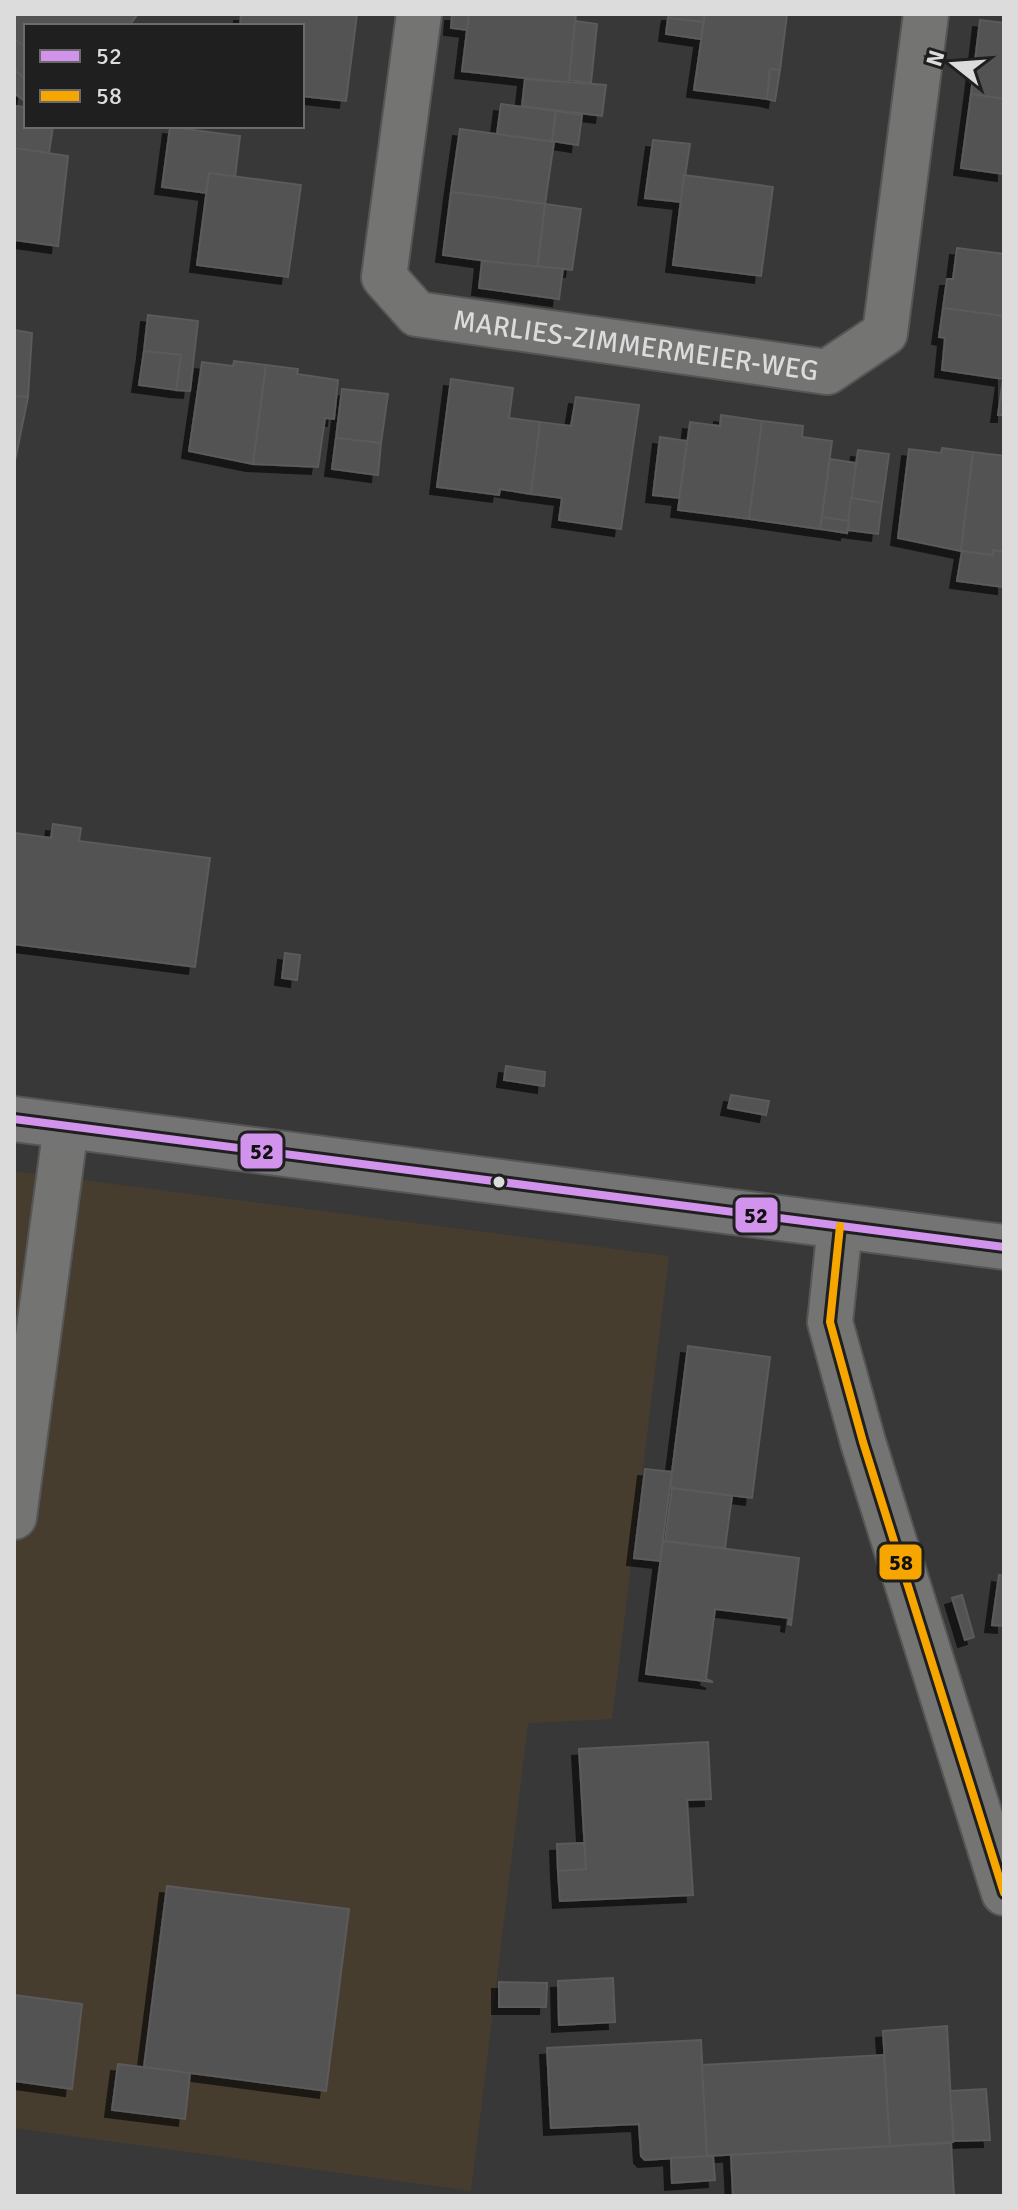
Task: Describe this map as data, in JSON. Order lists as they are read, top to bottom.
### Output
{
  "streets": {
    "street": ["MARLIES-ZIMMERMEIER-WEG"]
  },
  "lines": ["transit line 52", "transit line 58"],
  "legend": ["52", "58"],
  "north": "left"
}
